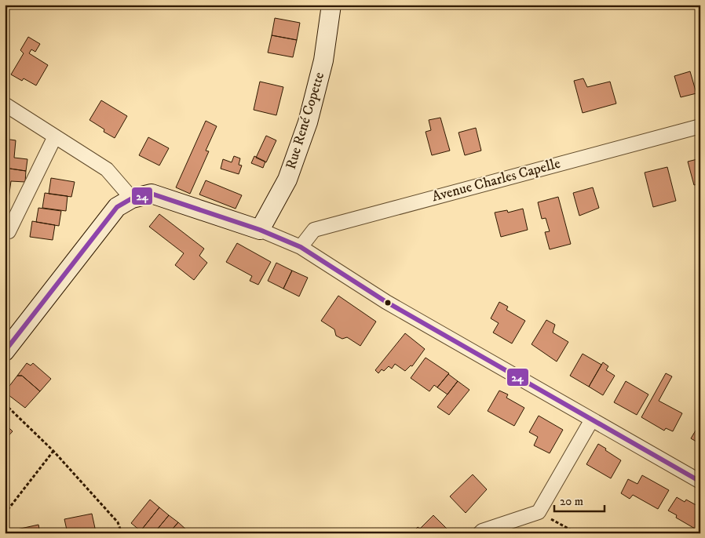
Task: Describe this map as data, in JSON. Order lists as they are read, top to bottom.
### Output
{
  "streets": {
    "street": ["Rue René Copette", "Avenue Charles Capelle"]
  },
  "lines": ["transit line 24"],
  "scale_bar": "20 m"
}
